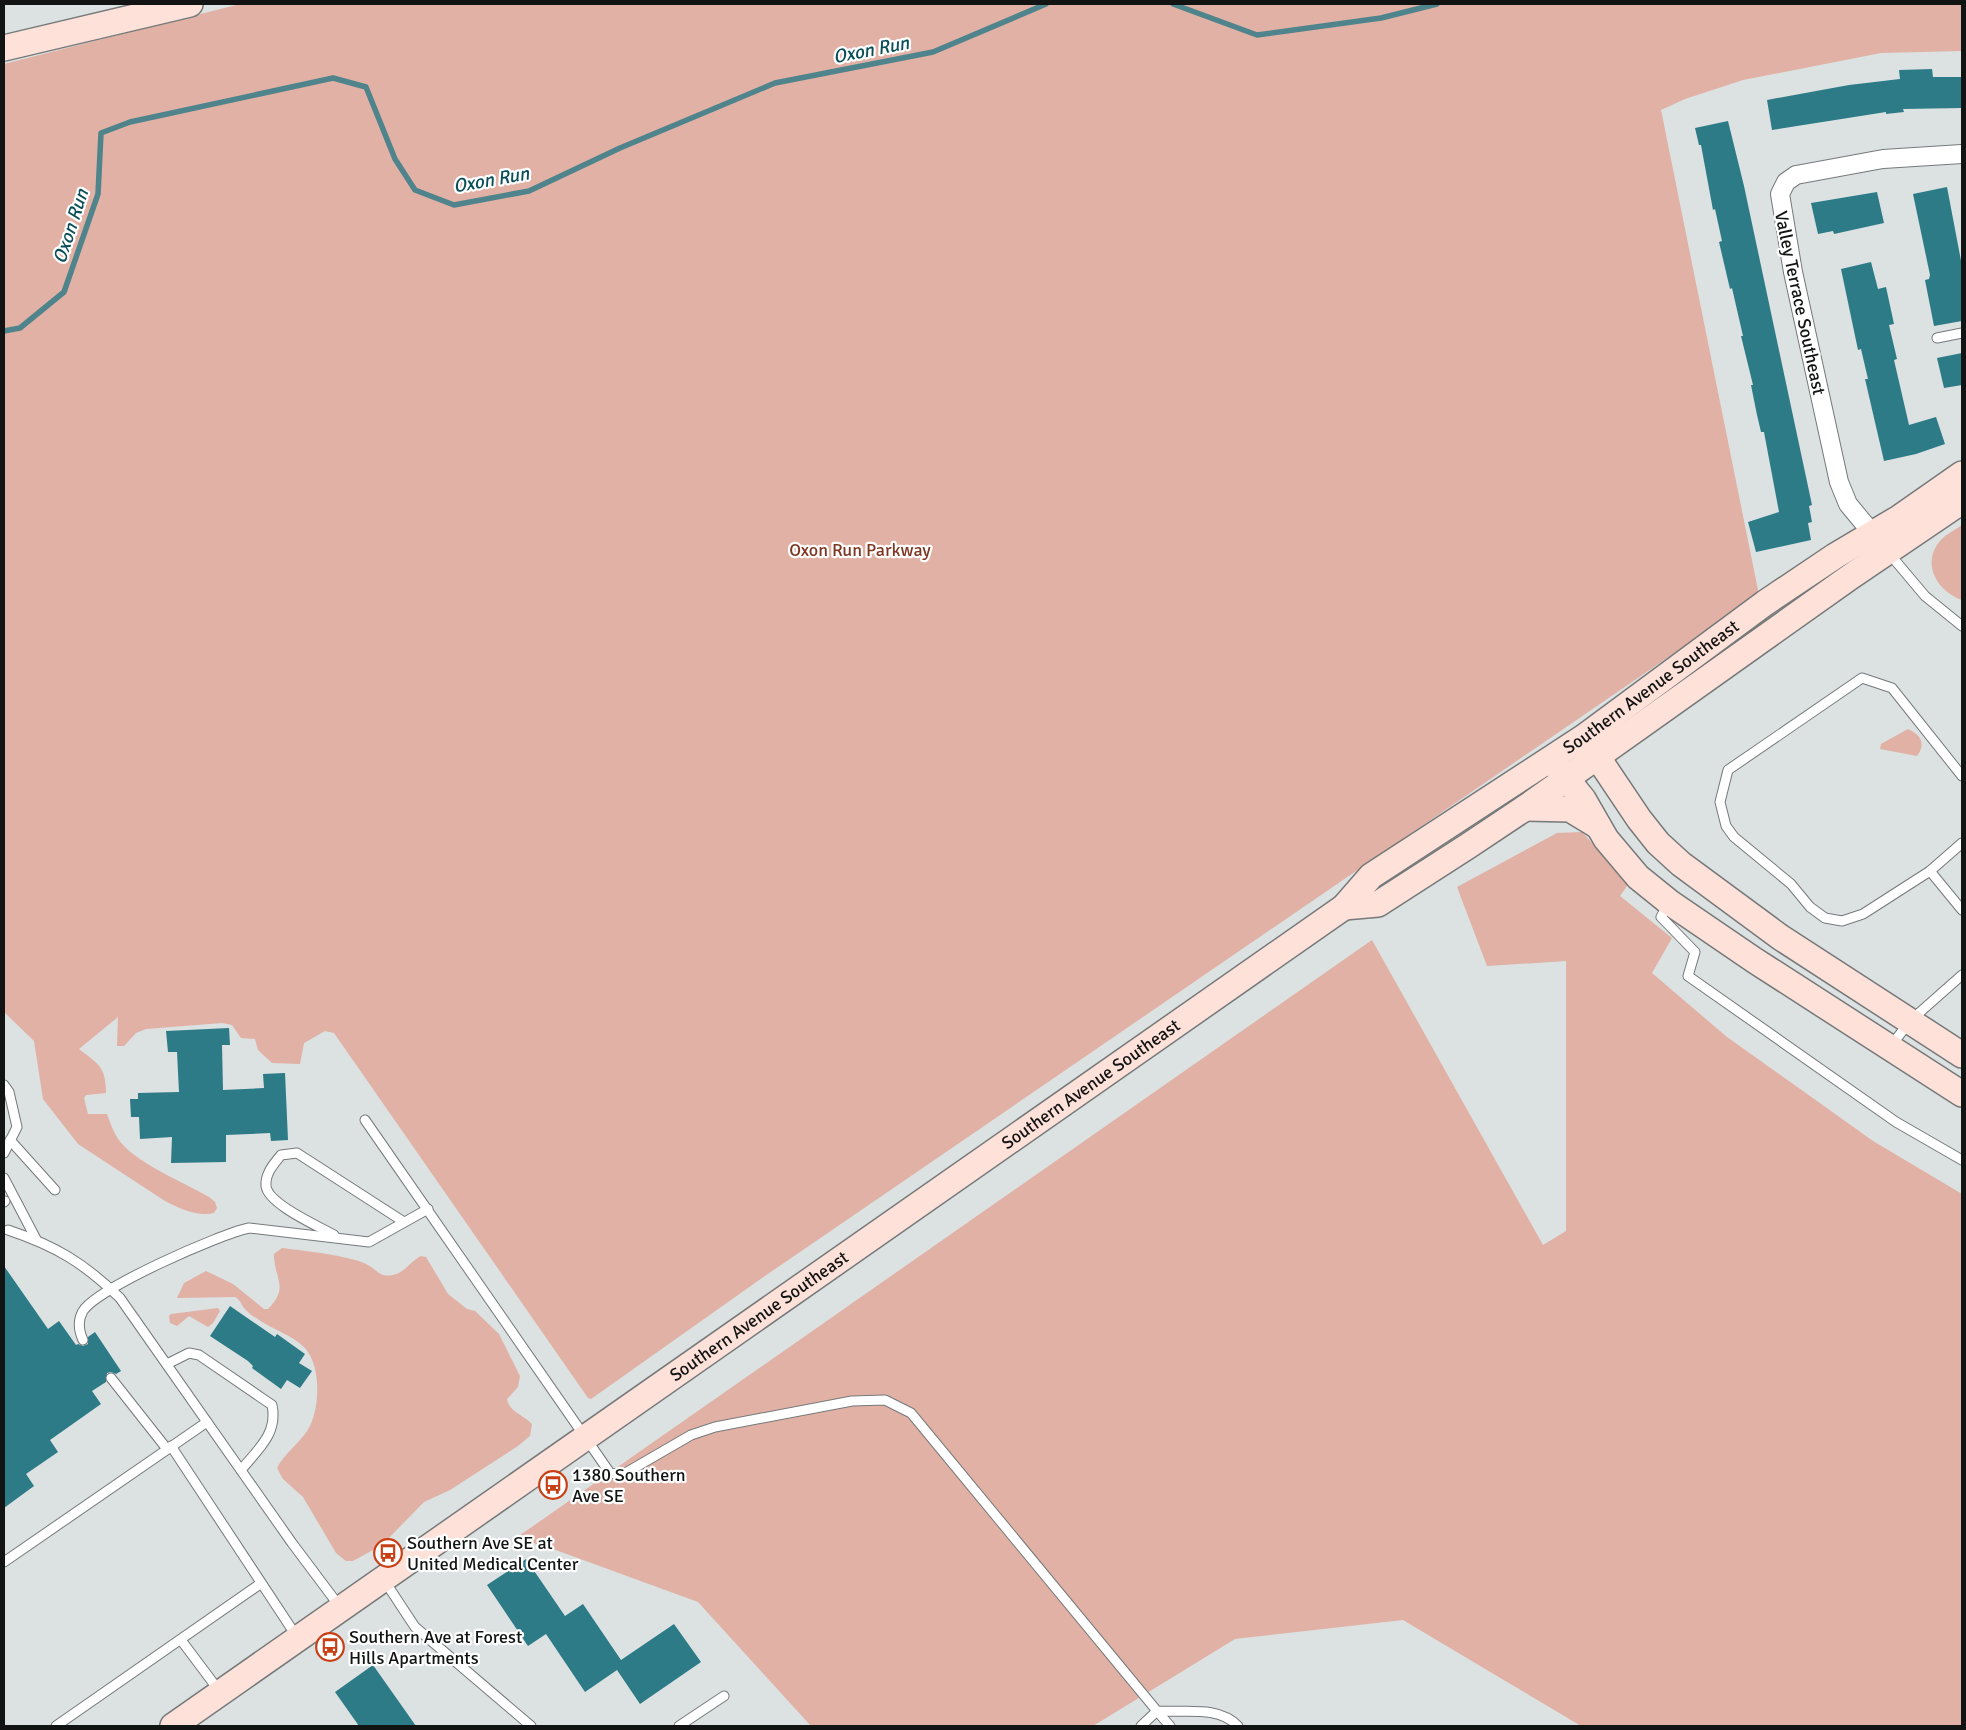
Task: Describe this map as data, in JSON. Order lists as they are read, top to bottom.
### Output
{
  "streets": {
    "main road": ["Southern Avenue Southeast"],
    "street": ["Valley Terrace Southeast"]
  },
  "crossings": [
    ["Valley Terrace Southeast", "Southern Avenue Southeast"]
  ],
  "water": ["Oxon Run"],
  "parks": ["Oxon Run Parkway"],
  "places": {
    "bus stop": ["1380 Southern Ave SE", "Southern Ave SE at United Medical Center", "Southern Ave at Forest Hills Apartments"]
  }
}
